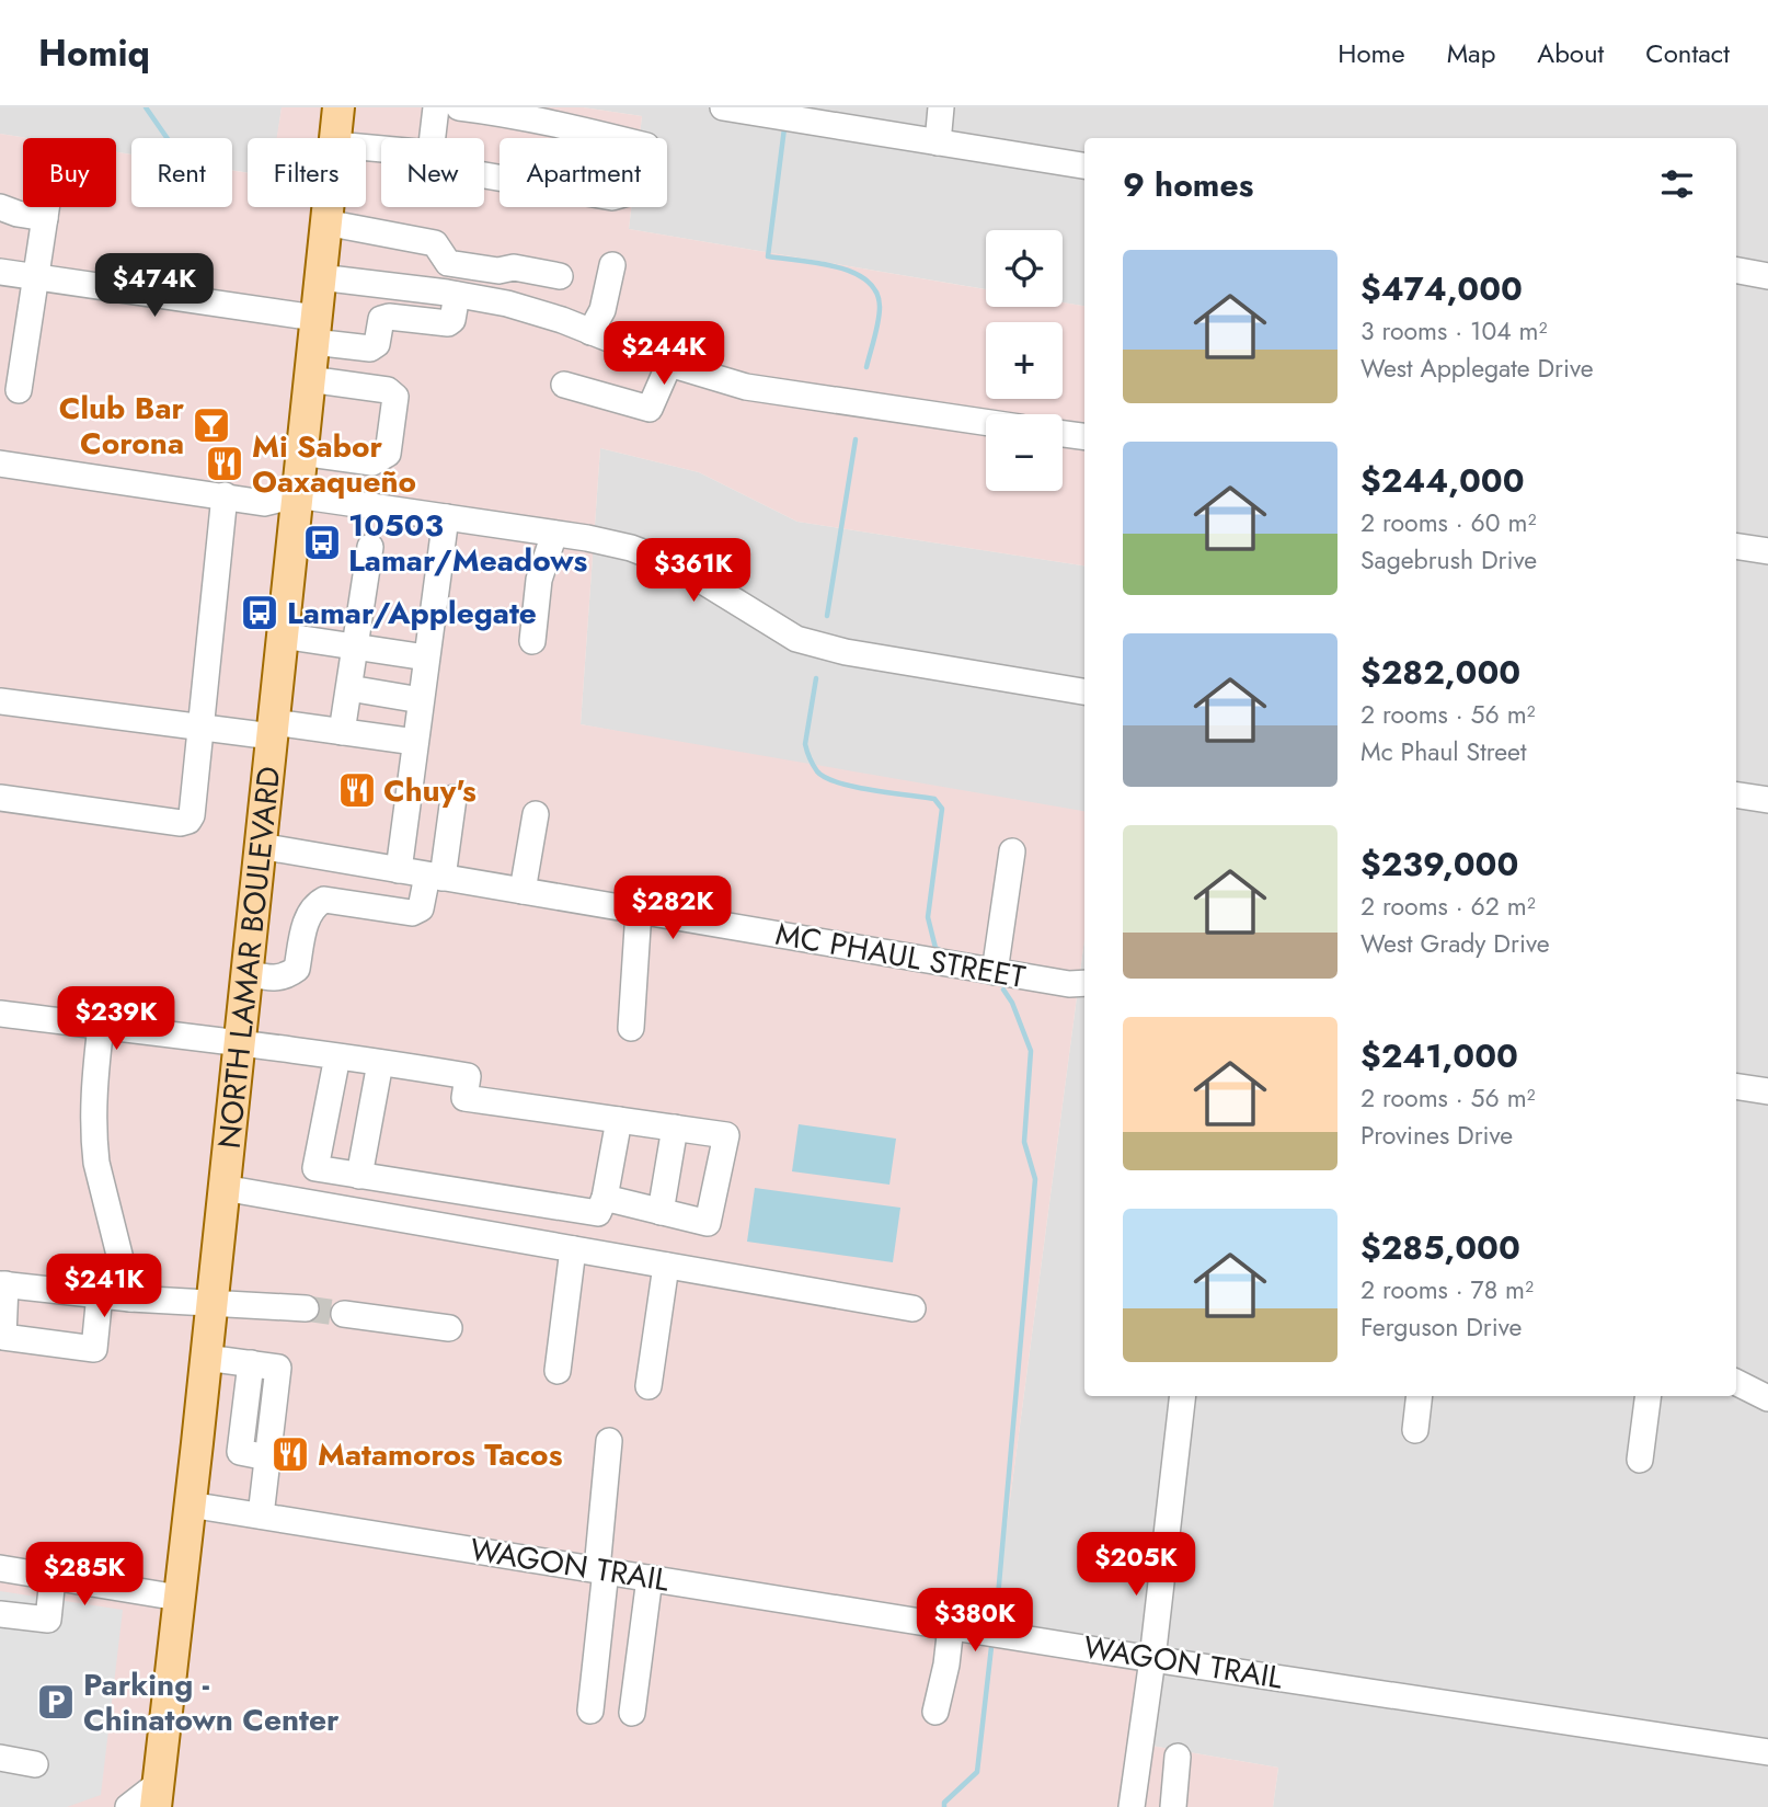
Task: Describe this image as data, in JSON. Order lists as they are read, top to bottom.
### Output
{
  "streets": {
    "main road": ["NORTH LAMAR BOULEVARD"],
    "street": ["MC PHAUL STREET", "WAGON TRAIL"]
  },
  "crossings": [
    ["MC PHAUL STREET", "NORTH LAMAR BOULEVARD"],
    ["NORTH LAMAR BOULEVARD", "WAGON TRAIL"]
  ],
  "places": {
    "bar": ["Club Bar Corona"],
    "restaurant": ["Mi Sabor Oaxaqueño", "Chuy's", "Matamoros Tacos"],
    "bus stop": ["10503 Lamar/Meadows", "Lamar/Applegate"],
    "parking": ["Parking - Chinatown Center"]
  },
  "page": {
    "header": "Homiq",
    "nav": [
      "Home",
      "Map",
      "About",
      "Contact"
    ],
    "chip": [
      "Buy",
      "Rent",
      "Filters",
      "New",
      "Apartment"
    ],
    "heading": "9 homes",
    "map_buttons": ["+", "−"],
    "list": [
      {
        "name": "$474,000",
        "note": "3 rooms · 104 m² · West Applegate Drive"
      },
      {
        "name": "$244,000",
        "note": "2 rooms · 60 m² · Sagebrush Drive"
      },
      {
        "name": "$282,000",
        "note": "2 rooms · 56 m² · Mc Phaul Street"
      },
      {
        "name": "$239,000",
        "note": "2 rooms · 62 m² · West Grady Drive"
      },
      {
        "name": "$241,000",
        "note": "2 rooms · 56 m² · Provines Drive"
      },
      {
        "name": "$285,000",
        "note": "2 rooms · 78 m² · Ferguson Drive"
      }
    ],
    "price": [
      "$474K",
      "$244K",
      "$361K",
      "$282K",
      "$239K",
      "$241K",
      "$205K",
      "$285K",
      "$380K"
    ]
  }
}
